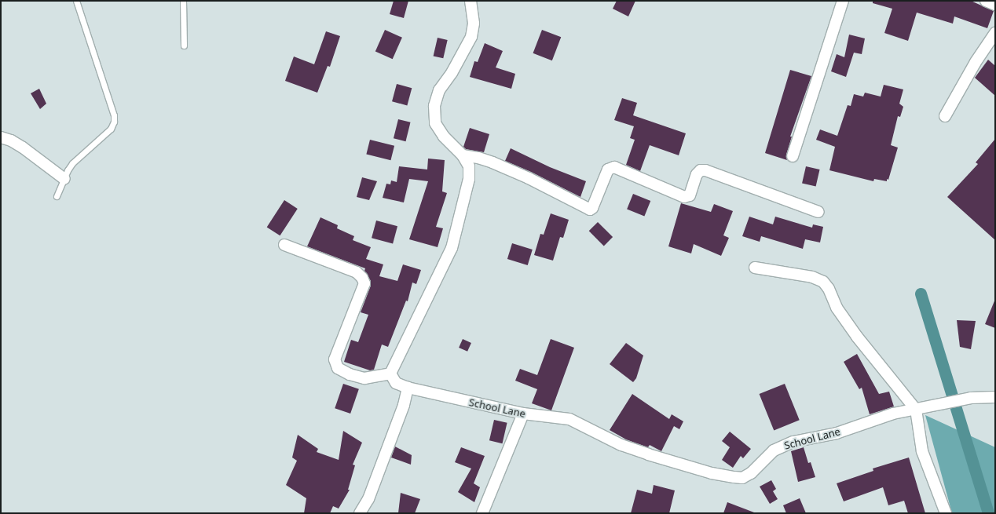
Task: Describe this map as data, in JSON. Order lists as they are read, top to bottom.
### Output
{
  "streets": {
    "street": ["School Lane"]
  }
}
